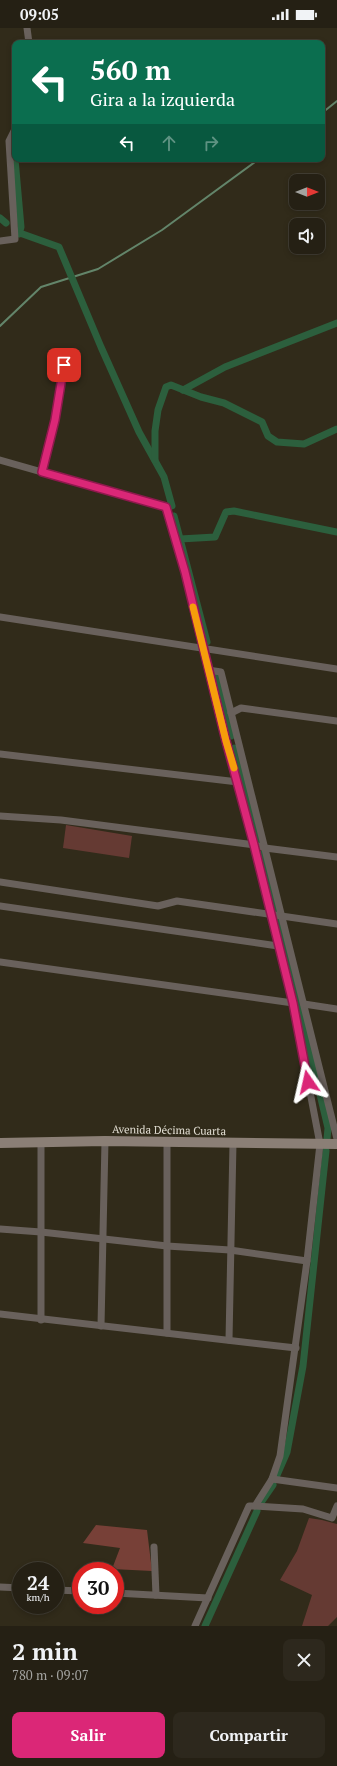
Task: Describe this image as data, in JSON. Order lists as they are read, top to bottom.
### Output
{
  "streets": {
    "main road": ["Avenida Décima Cuarta"]
  },
  "north": "right",
  "page": {
    "status": "09:05",
    "turn": ["560 m", "Gira a la izquierda"],
    "speed": "24 km/h",
    "limit": "30",
    "heading": ["2 min", "780 m · 09:07"],
    "buttons": ["Salir", "Compartir"]
  }
}
